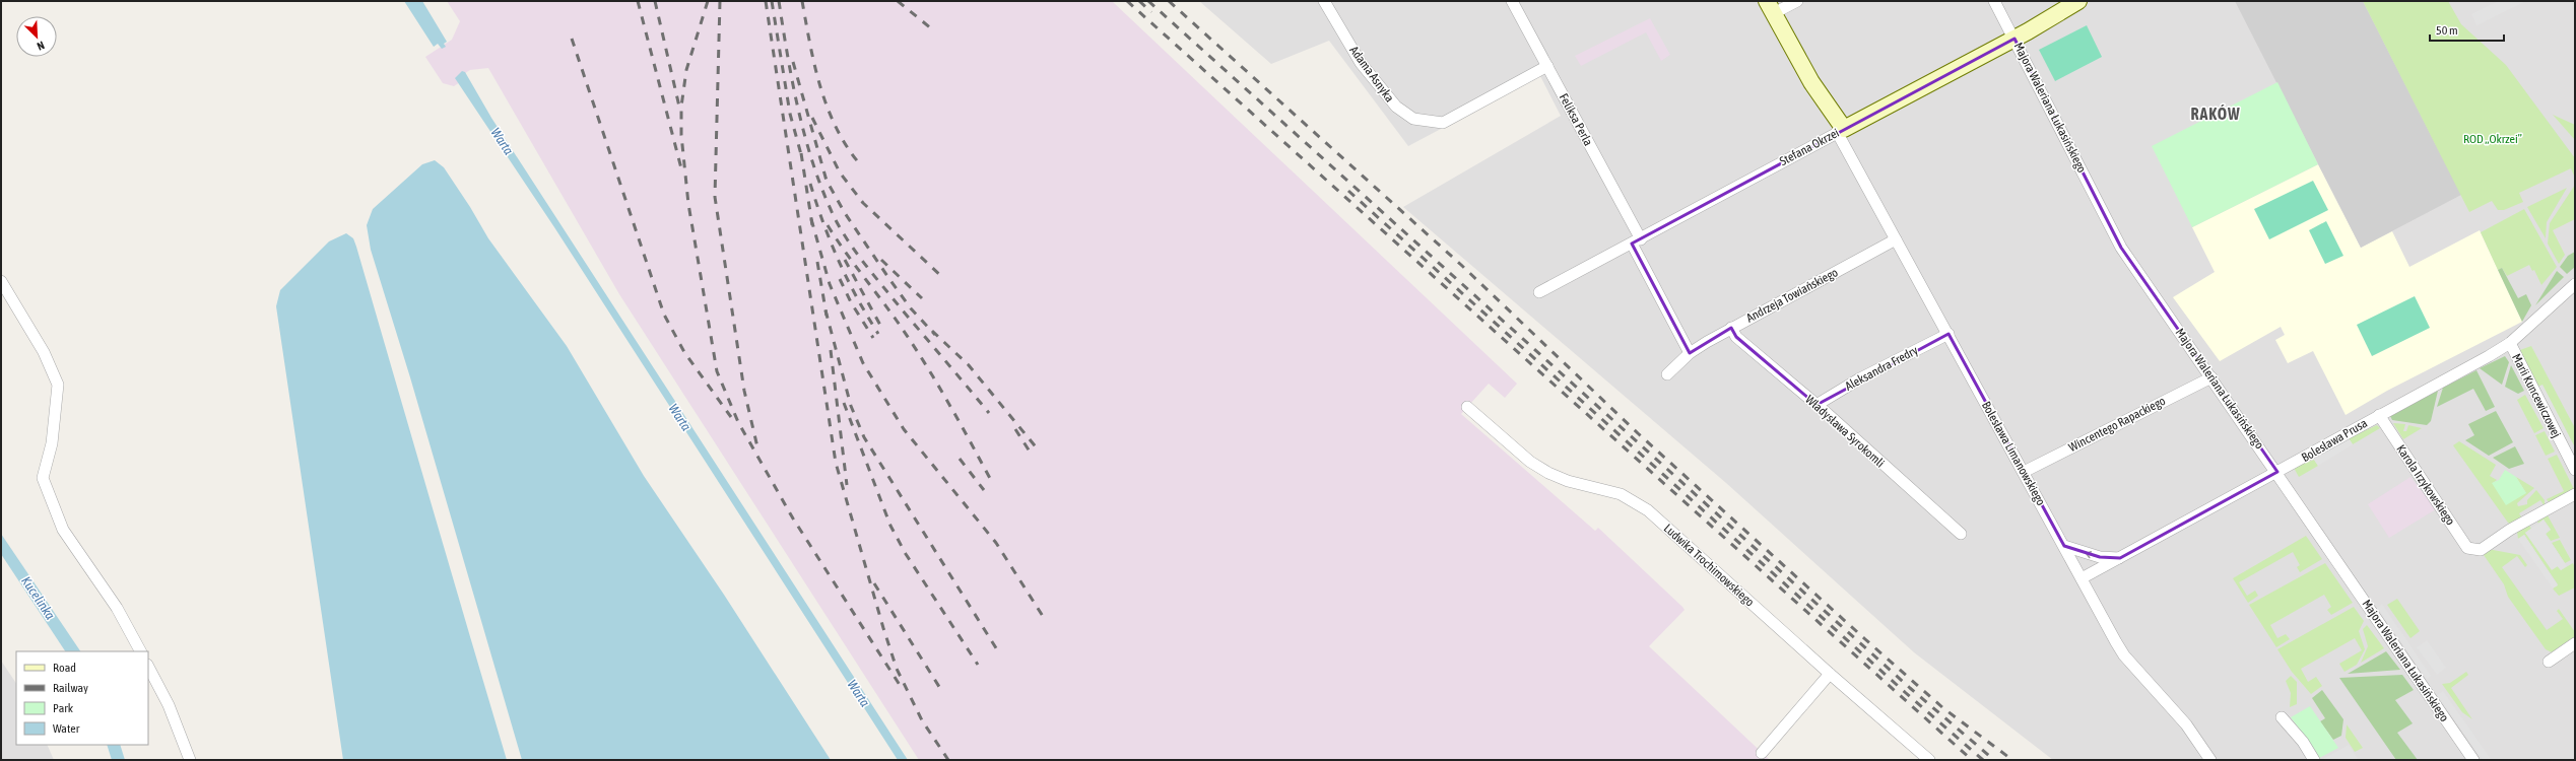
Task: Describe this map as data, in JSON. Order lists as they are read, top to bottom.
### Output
{
  "streets": {
    "street": [
      "Adama Asnyka",
      "Majora Waleriana Łukasińskiego",
      "Feliksa Perla",
      "Stefana Okrzei",
      "Andrzeja Towiańskiego",
      "Aleksandra Fredry",
      "Marii Kuncewiczowej",
      "Wincentego Rapackiego",
      "Władysława Syrokomli",
      "Bolesława Prusa",
      "Bolesława Limanowskiego",
      "Karola Irzykowskiego",
      "Ludwika Trochimowskiego"
    ]
  },
  "crossings": [
    ["Adama Asnyka", "Feliksa Perla"],
    ["Majora Waleriana Łukasińskiego", "Stefana Okrzei"],
    ["Majora Waleriana Łukasińskiego", "Wincentego Rapackiego"],
    ["Majora Waleriana Łukasińskiego", "Bolesława Prusa"],
    ["Feliksa Perla", "Stefana Okrzei"],
    ["Stefana Okrzei", "Bolesława Limanowskiego"],
    ["Andrzeja Towiańskiego", "Władysława Syrokomli"],
    ["Andrzeja Towiańskiego", "Bolesława Limanowskiego"],
    ["Aleksandra Fredry", "Władysława Syrokomli"],
    ["Aleksandra Fredry", "Bolesława Limanowskiego"],
    ["Marii Kuncewiczowej", "Bolesława Prusa"],
    ["Wincentego Rapackiego", "Bolesława Limanowskiego"],
    ["Bolesława Prusa", "Bolesława Limanowskiego"],
    ["Bolesława Prusa", "Karola Irzykowskiego"]
  ],
  "districts": ["RAKÓW"],
  "water": ["Warta", "Kucelinka"],
  "parks": ["ROD „Okrzei”"],
  "legend": [
    "Road",
    "Railway",
    "Park",
    "Water"
  ],
  "scale_bar": "50 m",
  "north": "bottom right"
}
